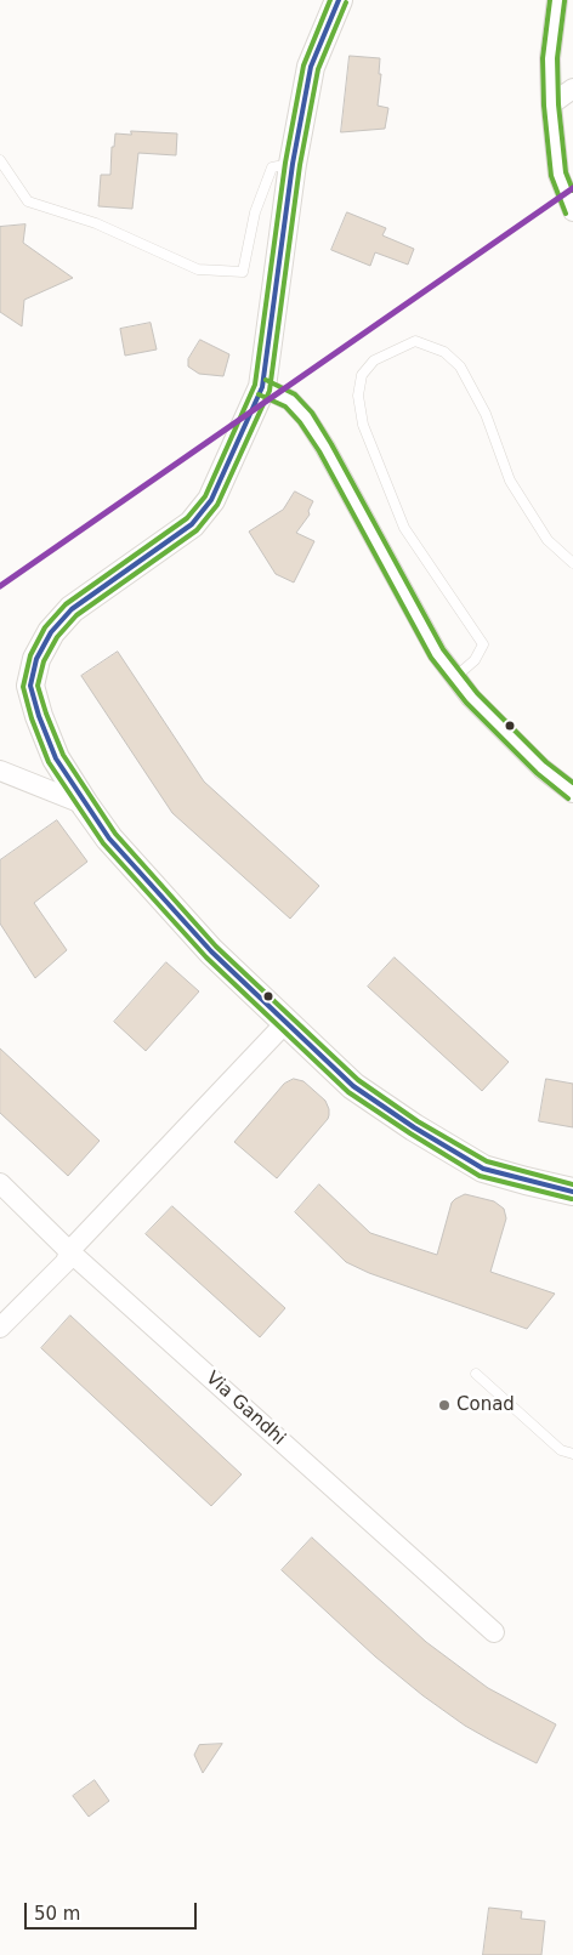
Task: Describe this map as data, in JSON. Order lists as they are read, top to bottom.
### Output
{
  "streets": {
    "street": ["Via Gandhi"]
  },
  "places": ["Conad"],
  "scale_bar": "50 m"
}
